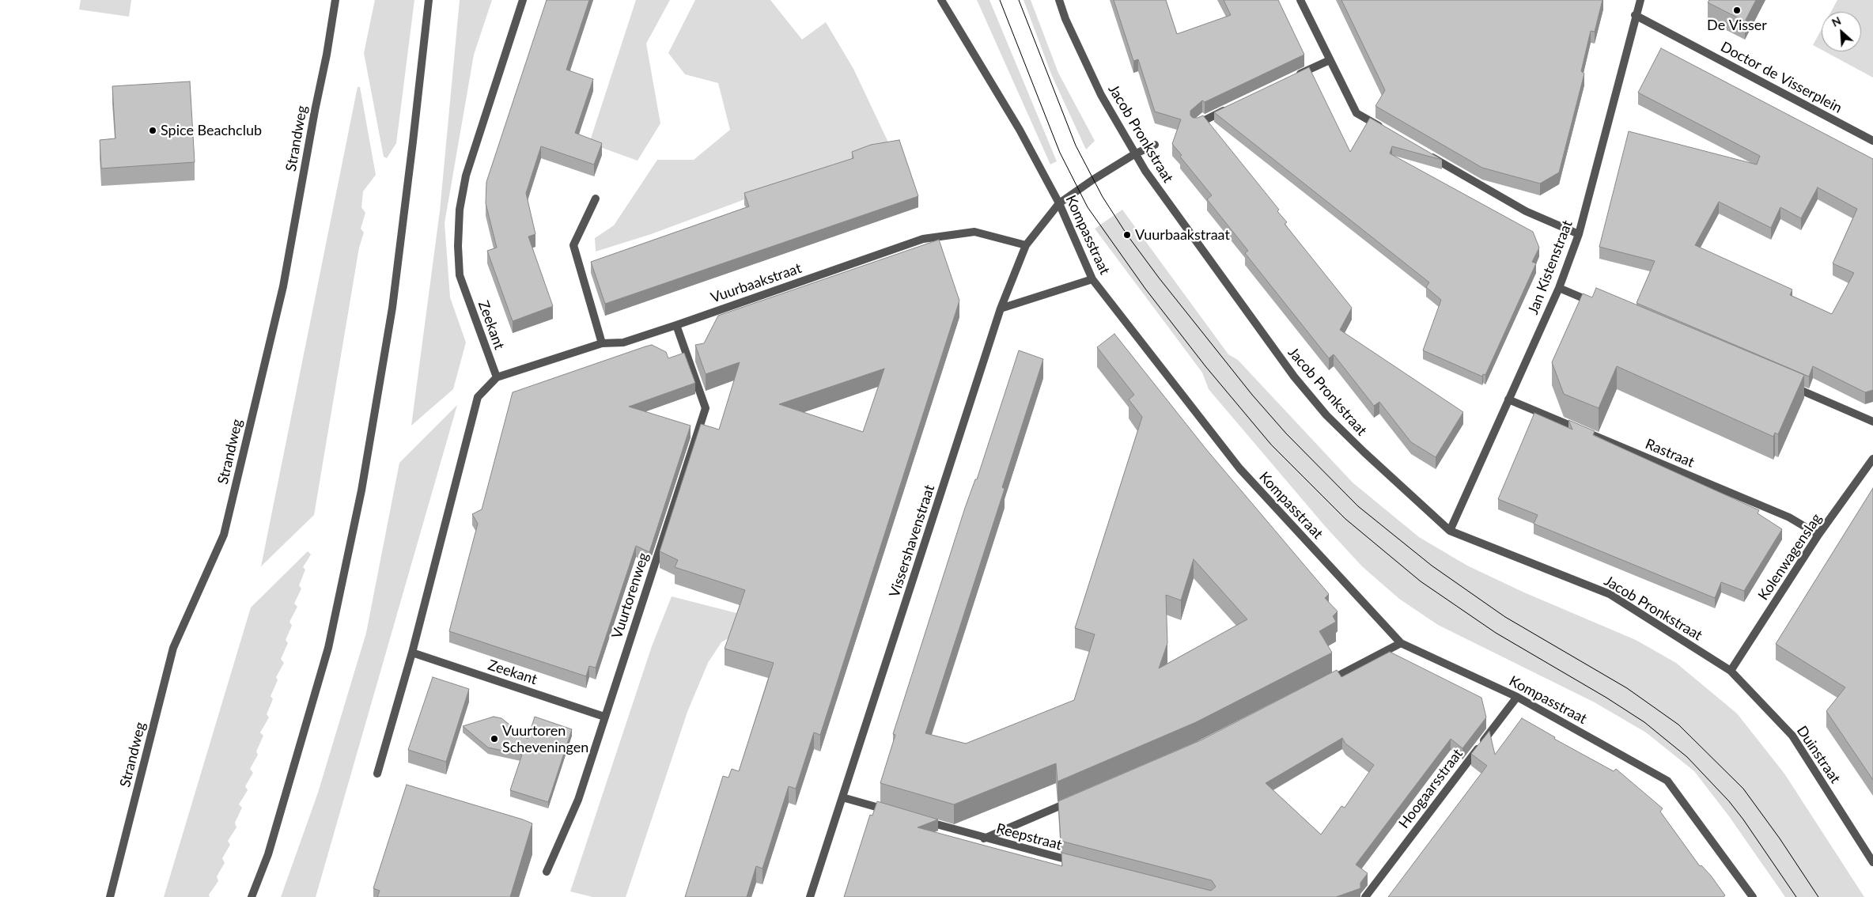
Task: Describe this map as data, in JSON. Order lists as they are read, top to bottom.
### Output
{
  "streets": {
    "street": [
      "Doctor de Visserplein",
      "Jacob Pronkstraat",
      "Strandweg",
      "Kompasstraat",
      "Jan Kistenstraat",
      "Vuurbaakstraat",
      "Zeekant",
      "Rastraat",
      "Vissershavenstraat",
      "Kolenwagenslag",
      "Vuurtorenweg",
      "Duinstraat",
      "Hoogaarsstraat",
      "Reepstraat"
    ]
  },
  "crossings": [
    ["Doctor de Visserplein", "Jan Kistenstraat"],
    ["Jacob Pronkstraat", "Jan Kistenstraat"],
    ["Jacob Pronkstraat", "Kolenwagenslag"],
    ["Jacob Pronkstraat", "Duinstraat"],
    ["Kompasstraat", "Vissershavenstraat"],
    ["Kompasstraat", "Hoogaarsstraat"],
    ["Jan Kistenstraat", "Rastraat"],
    ["Vuurbaakstraat", "Zeekant"],
    ["Vuurbaakstraat", "Vissershavenstraat"],
    ["Vuurbaakstraat", "Vuurtorenweg"],
    ["Zeekant", "Vuurtorenweg"],
    ["Rastraat", "Kolenwagenslag"],
    ["Kolenwagenslag", "Duinstraat"]
  ],
  "places": [
    "De Visser",
    "Spice Beachclub",
    "Vuurbaakstraat",
    "Vuurtoren Scheveningen"
  ],
  "north": "top left"
}
